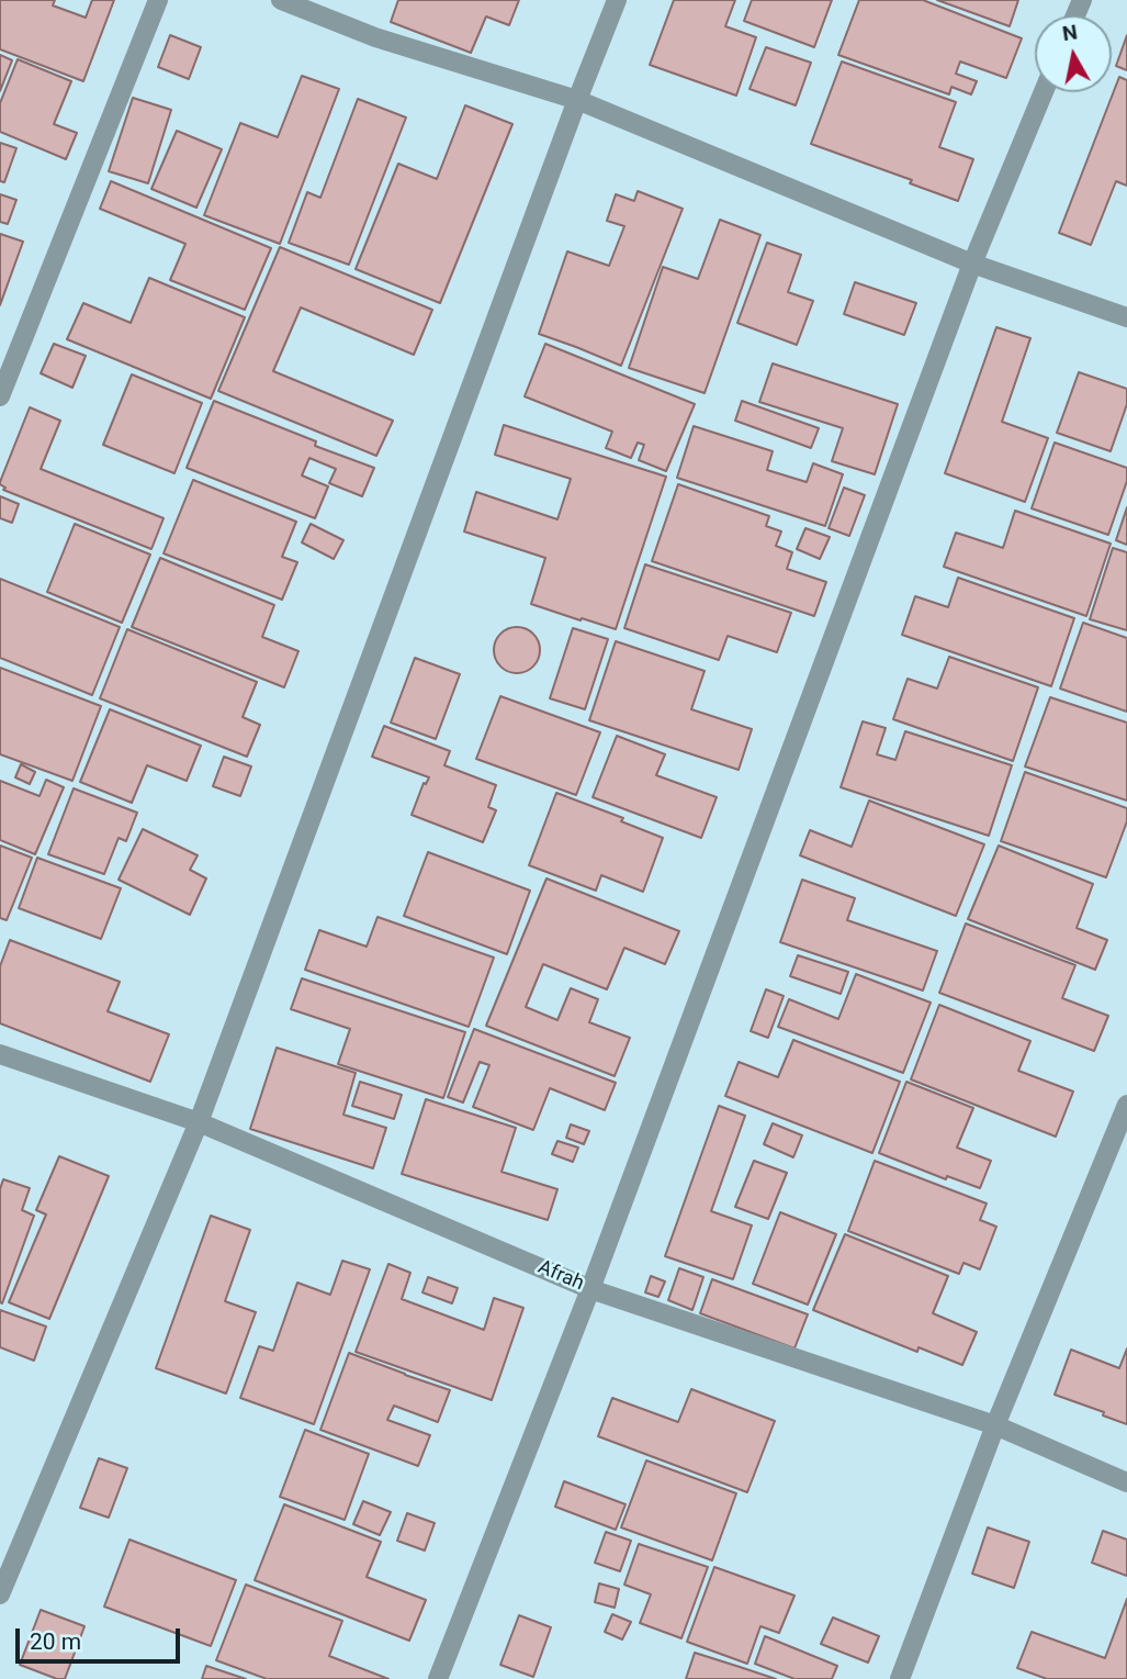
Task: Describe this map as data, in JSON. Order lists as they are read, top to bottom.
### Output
{
  "streets": {
    "street": ["Afrah"]
  },
  "scale_bar": "20 m",
  "north": "top"
}
